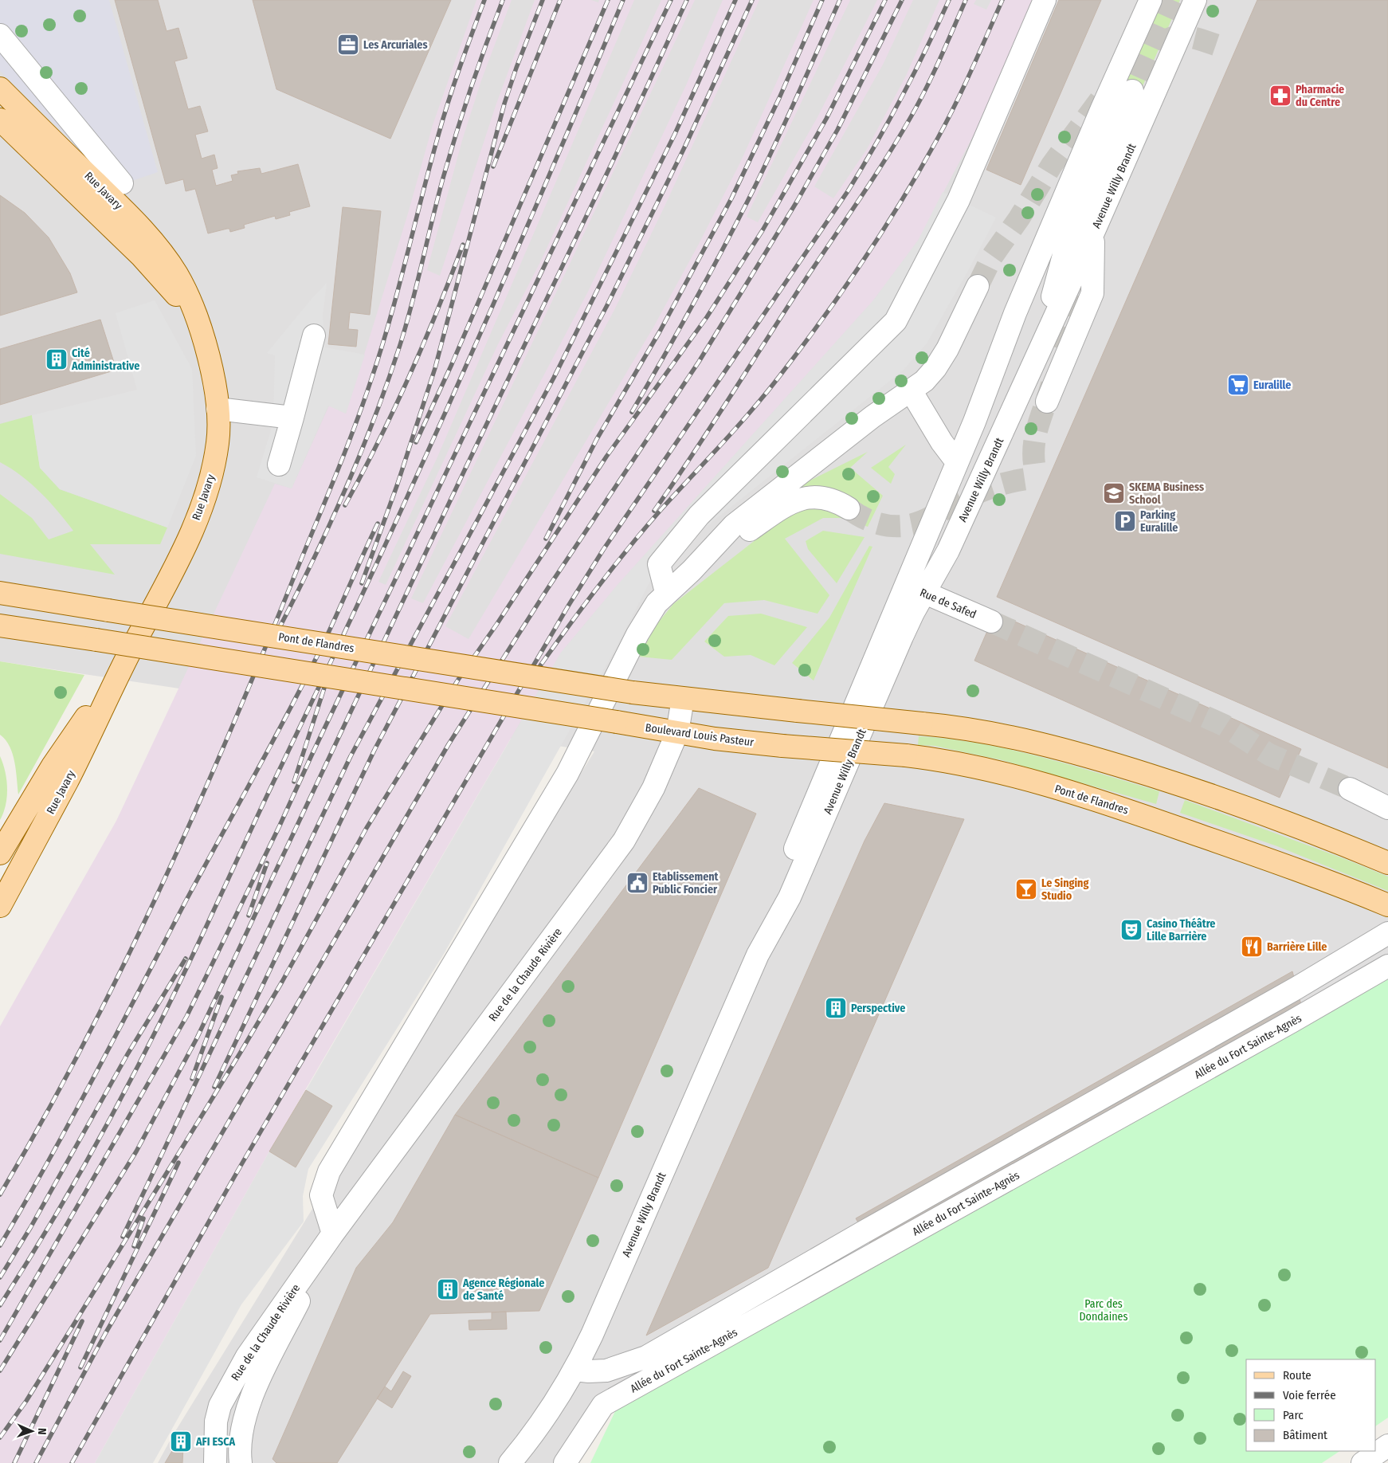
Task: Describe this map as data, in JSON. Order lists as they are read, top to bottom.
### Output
{
  "streets": {
    "main road": ["Rue Javary", "Pont de Flandres", "Boulevard Louis Pasteur"],
    "street": [
      "Avenue Willy Brandt",
      "Rue de Safed",
      "Rue de la Chaude Rivière",
      "Allée du Fort Sainte-Agnès"
    ]
  },
  "crossings": [
    ["Avenue Willy Brandt", "Rue de Safed"],
    ["Pont de Flandres", "Boulevard Louis Pasteur"],
    ["Pont de Flandres", "Rue de la Chaude Rivière"],
    ["Boulevard Louis Pasteur", "Rue de la Chaude Rivière"]
  ],
  "parks": ["Parc des Dondaines"],
  "places": {
    "office": ["Les Arcuriales"],
    "pharmacy": ["Pharmacie du Centre"],
    "building": [
      "Cité Administrative",
      "Perspective",
      "Agence Régionale de Santé",
      "AFI ESCA"
    ],
    "supermarket": ["Euralille"],
    "school or university": ["SKEMA Business School"],
    "parking": ["Parking Euralille"],
    "public building": ["Etablissement Public Foncier"],
    "bar": ["Le Singing Studio"],
    "theatre": ["Casino Théâtre Lille Barrière"],
    "restaurant": ["Barrière Lille"]
  },
  "legend": [
    "Route",
    "Voie ferrée",
    "Parc",
    "Bâtiment"
  ],
  "north": "right"
}
